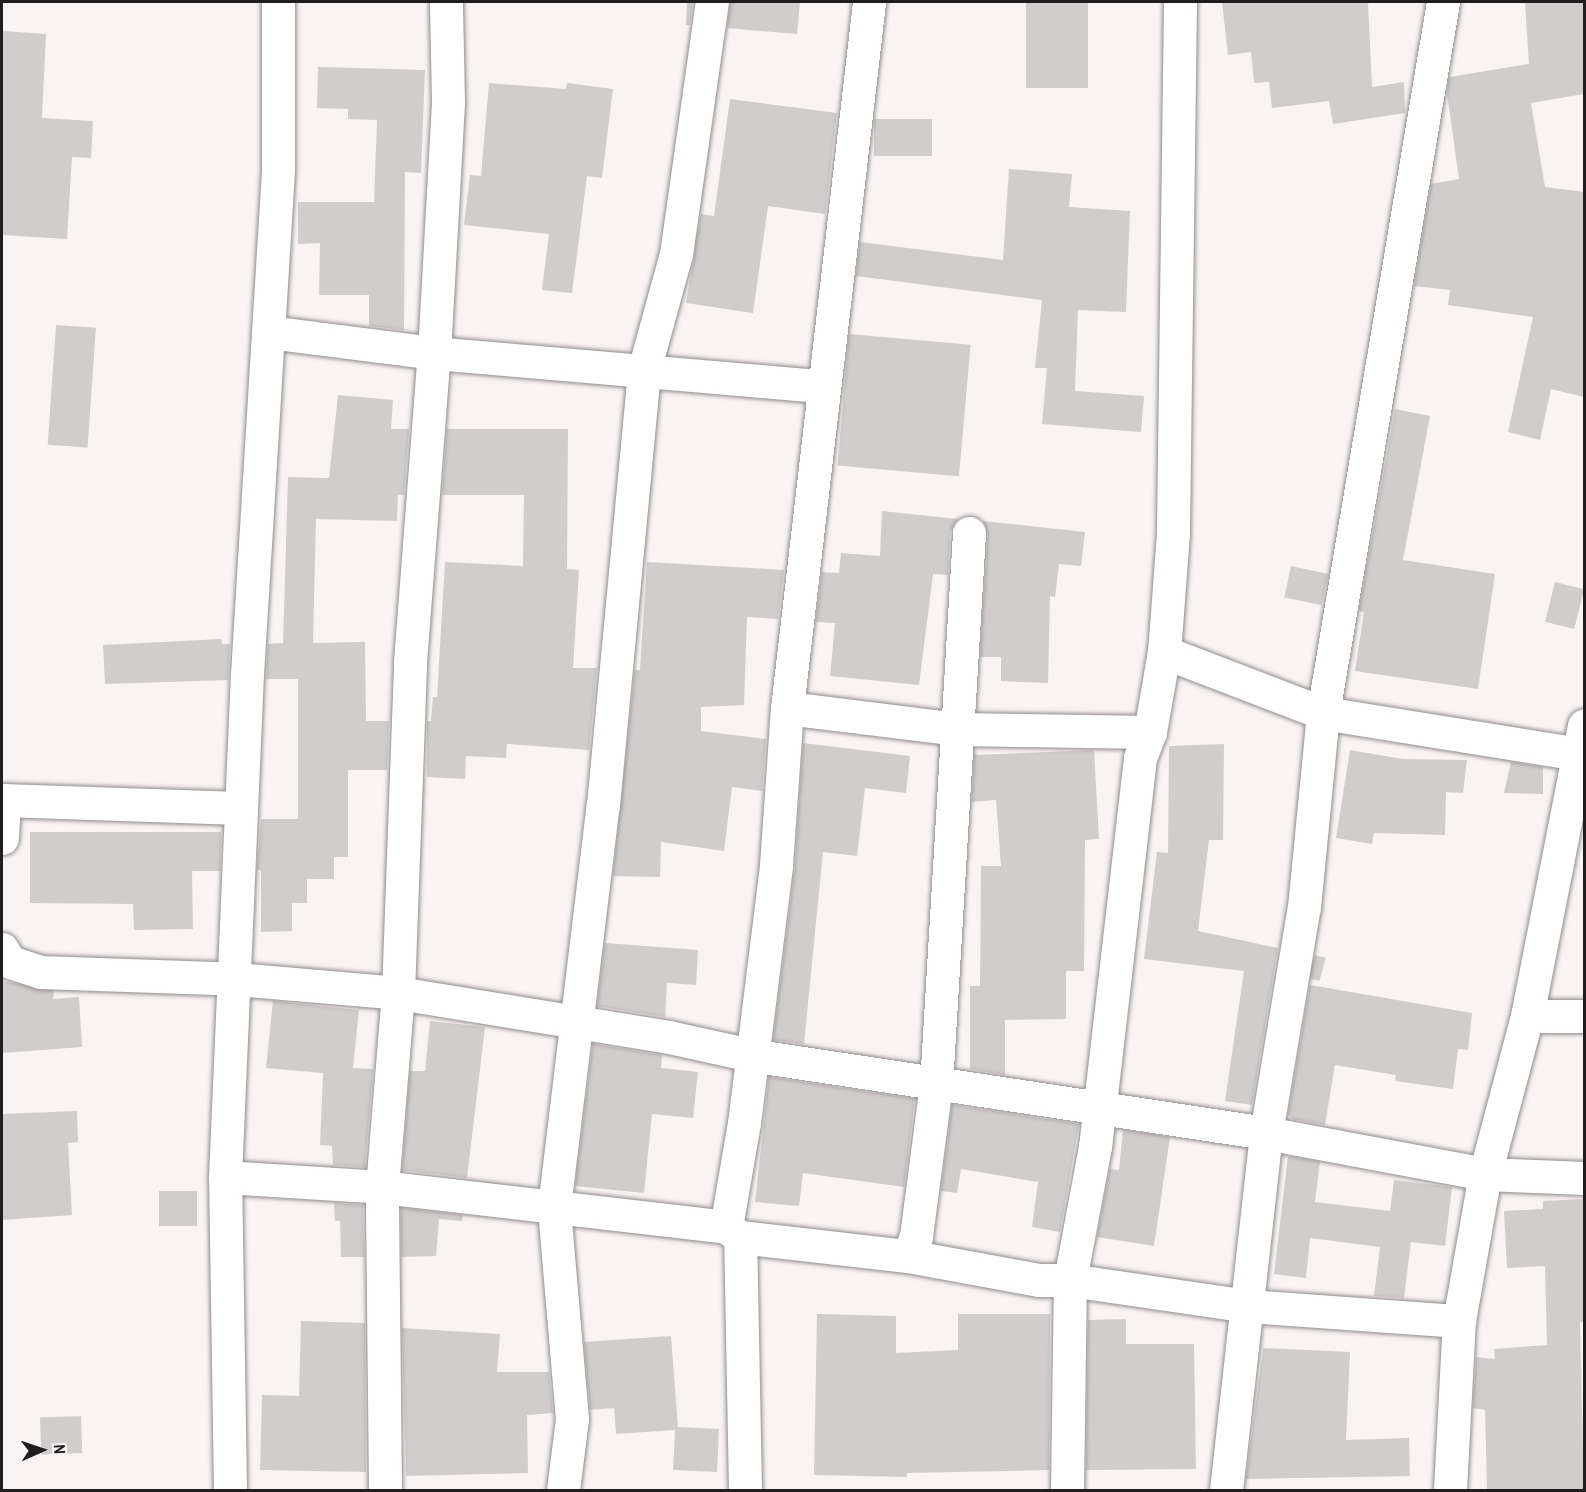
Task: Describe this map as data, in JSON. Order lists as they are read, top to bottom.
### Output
{
  "north": "right"
}
